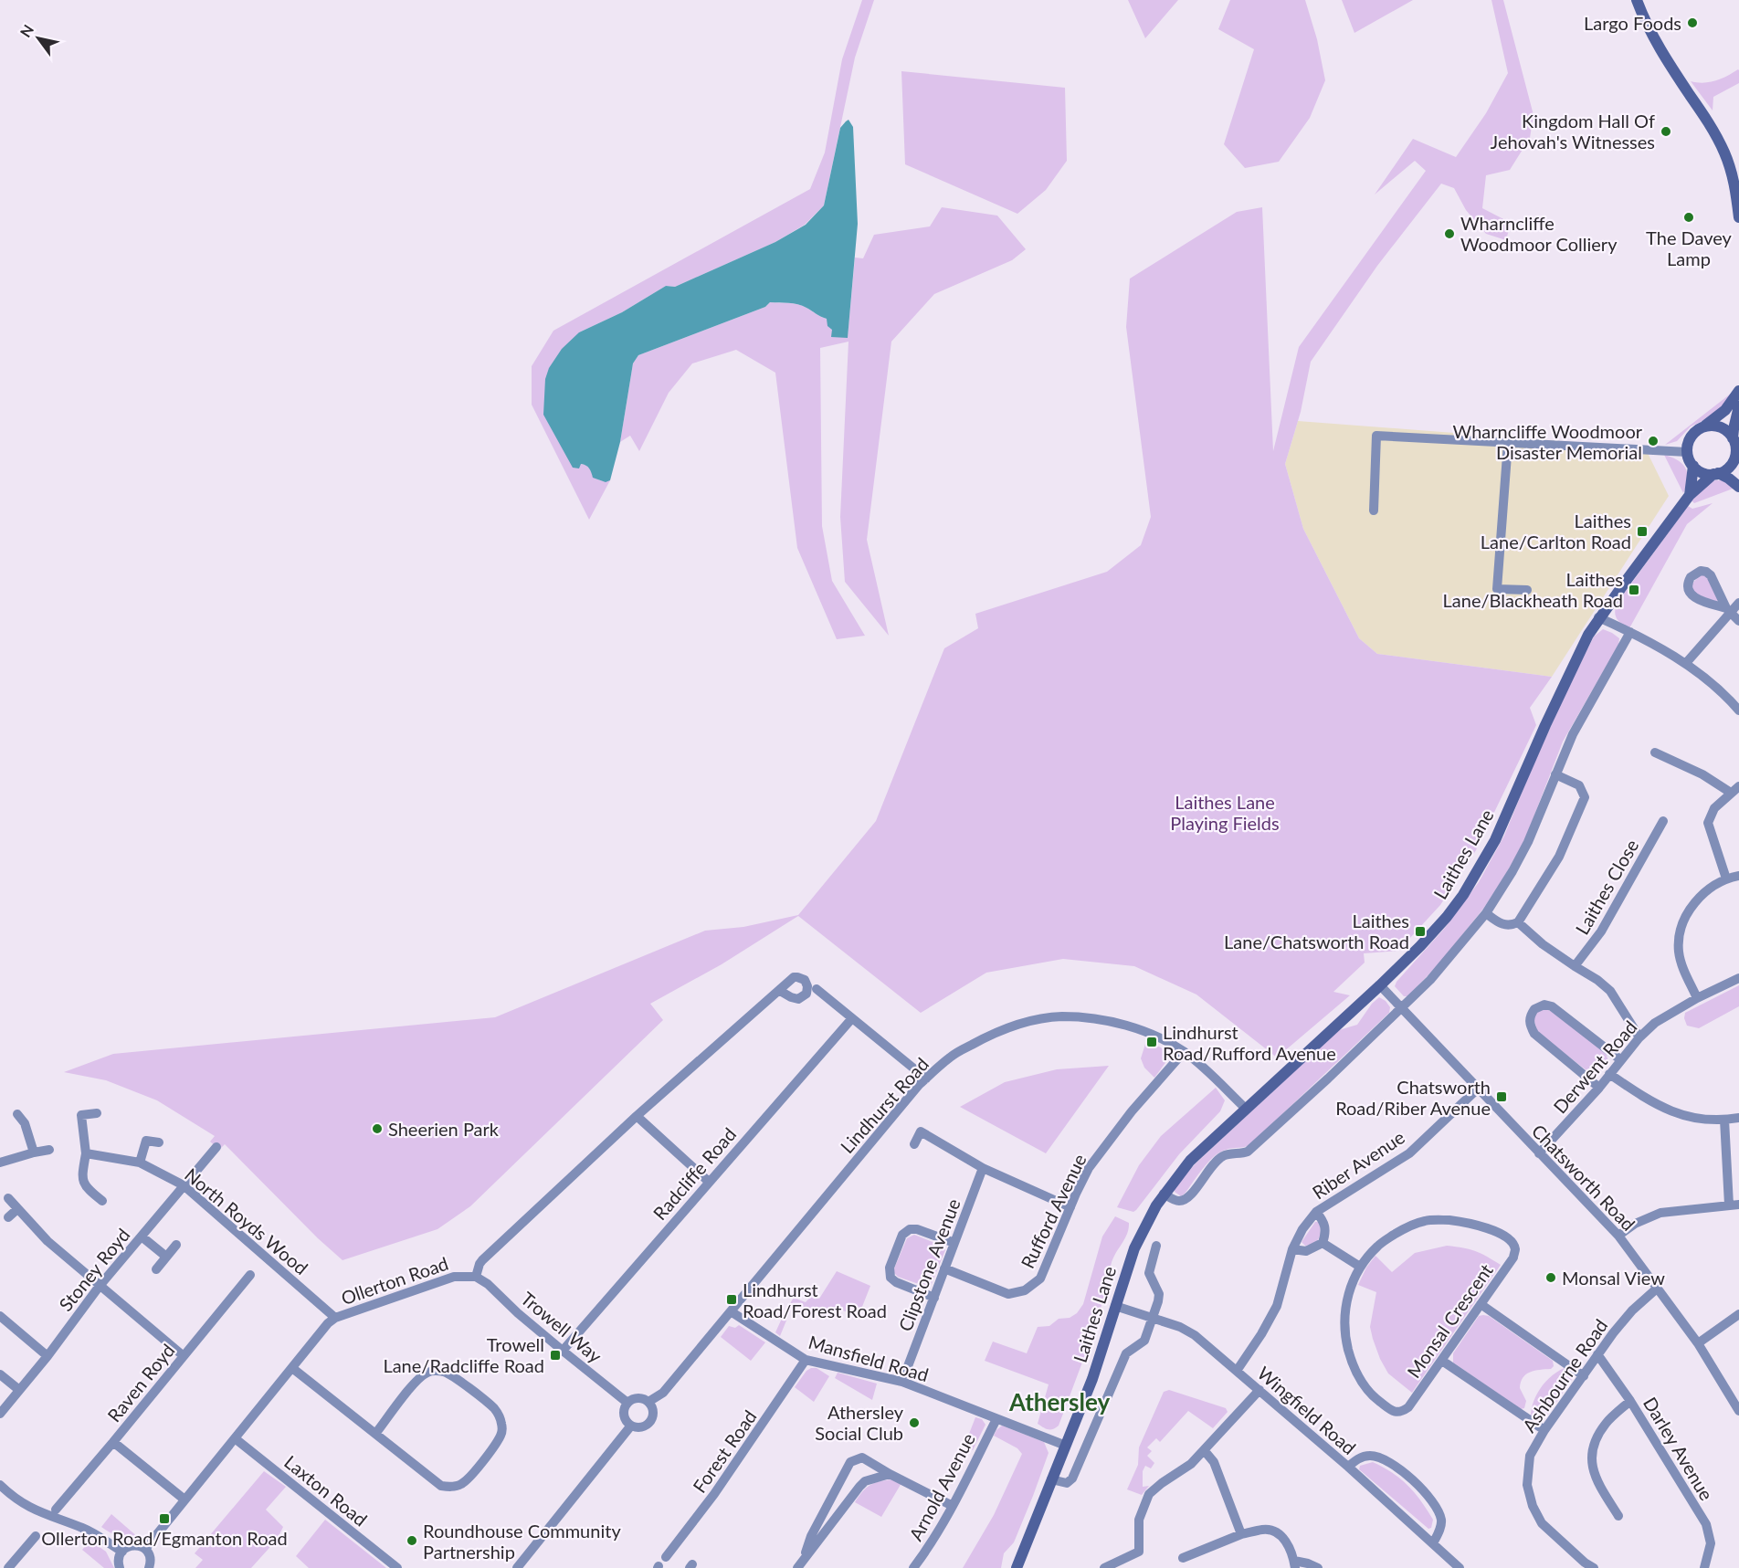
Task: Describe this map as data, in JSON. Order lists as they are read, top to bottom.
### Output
{
  "streets": {
    "main road": ["Laithes Lane"],
    "street": [
      "Laithes Close",
      "Derwent Road",
      "Lindhurst Road",
      "Riber Avenue",
      "Radcliffe Road",
      "Chatsworth Road",
      "Rufford Avenue",
      "North Royds Wood",
      "Clipstone Avenue",
      "Stoney Royd",
      "Ollerton Road",
      "Monsal Crescent",
      "Trowell Way",
      "Mansfield Road",
      "Ashbourne Road",
      "Raven Royd",
      "Wingfield Road",
      "Darley Avenue",
      "Forest Road",
      "Arnold Avenue",
      "Laxton Road"
    ]
  },
  "crossings": [
    ["Laithes Lane", "Lindhurst Road"],
    ["Laithes Lane", "Chatsworth Road"],
    ["Laithes Lane", "Mansfield Road"],
    ["Laithes Lane", "Wingfield Road"],
    ["Derwent Road", "Chatsworth Road"],
    ["Lindhurst Road", "Rufford Avenue"],
    ["Lindhurst Road", "Trowell Way"],
    ["Lindhurst Road", "Mansfield Road"],
    ["Riber Avenue", "Chatsworth Road"],
    ["Riber Avenue", "Wingfield Road"],
    ["Radcliffe Road", "Trowell Way"],
    ["Chatsworth Road", "Ashbourne Road"],
    ["Rufford Avenue", "Clipstone Avenue"],
    ["North Royds Wood", "Stoney Royd"],
    ["North Royds Wood", "Ollerton Road"],
    ["Ollerton Road", "Trowell Way"],
    ["Ollerton Road", "Laxton Road"],
    ["Mansfield Road", "Forest Road"],
    ["Mansfield Road", "Arnold Avenue"],
    ["Ashbourne Road", "Darley Avenue"]
  ],
  "districts": ["Athersley"],
  "parks": ["Laithes Lane Playing Fields"],
  "places": {
    "other": [
      "Largo Foods",
      "Kingdom Hall Of Jehovah's Witnesses",
      "The Davey Lamp",
      "Wharncliffe Woodmoor Colliery",
      "Wharncliffe Woodmoor Disaster Memorial",
      "Sheerien Park",
      "Monsal View",
      "Athersley Social Club",
      "Roundhouse Community Partnership"
    ],
    "transit": [
      "Laithes Lane/Carlton Road",
      "Laithes Lane/Blackheath Road",
      "Laithes Lane/Chatsworth Road",
      "Lindhurst Road/Rufford Avenue",
      "Chatsworth Road/Riber Avenue",
      "Lindhurst Road/Forest Road",
      "Trowell Lane/Radcliffe Road",
      "Ollerton Road/Egmanton Road"
    ]
  },
  "north": "top left"
}
